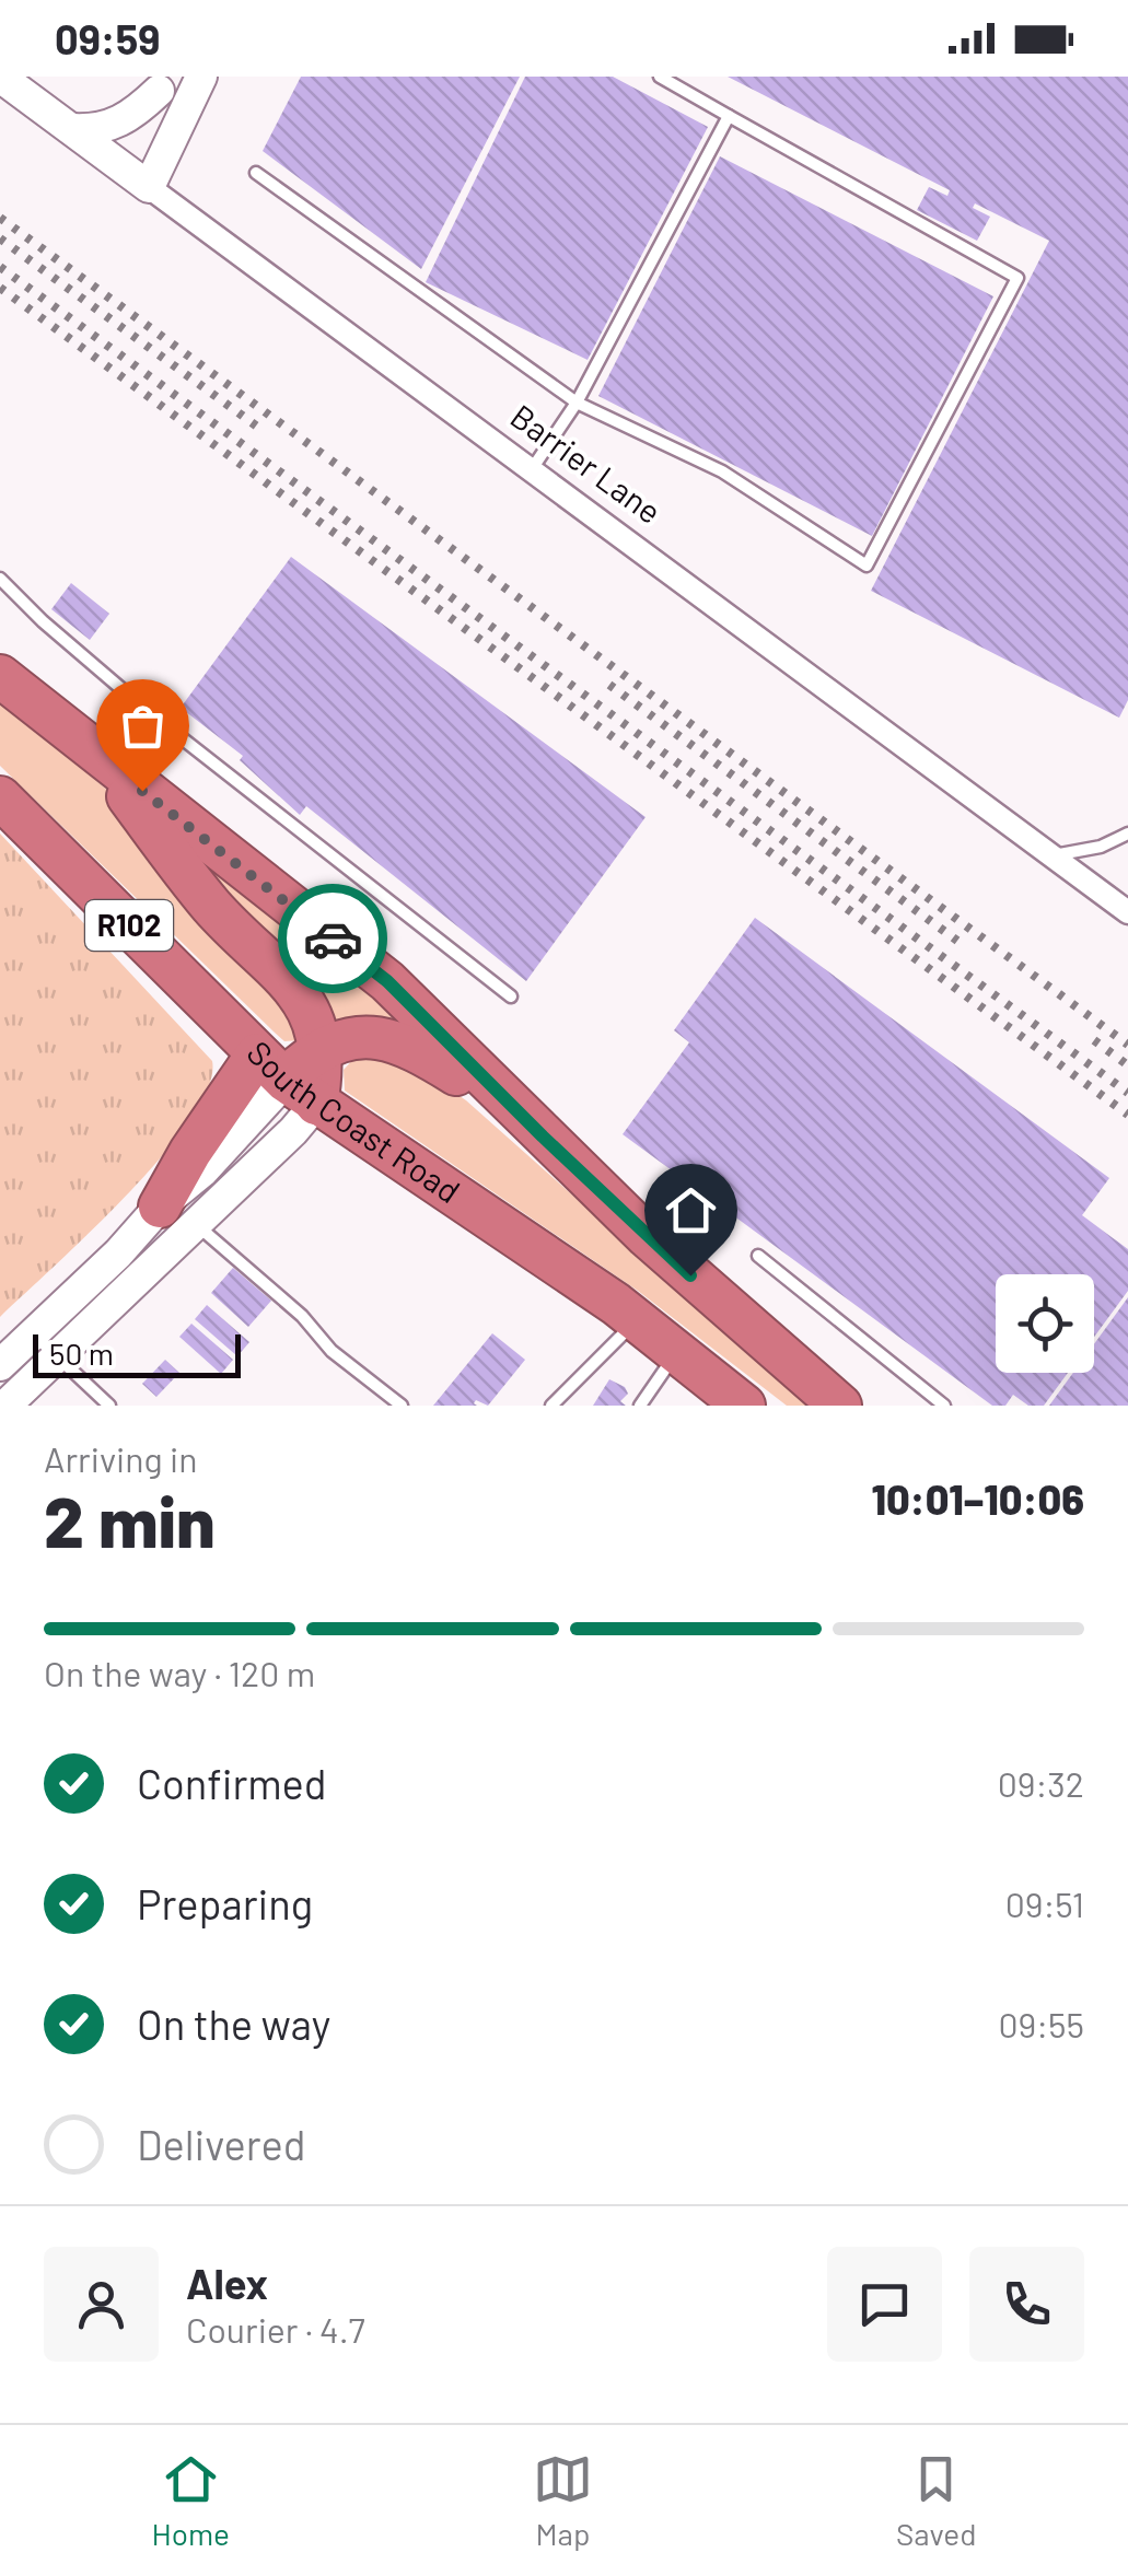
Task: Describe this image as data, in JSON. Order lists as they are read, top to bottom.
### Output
{
  "streets": {
    "highway": ["R102", "South Coast Road"],
    "street": ["Barrier Lane"]
  },
  "scale_bar": "50 m",
  "page": {
    "status": "09:59",
    "scale": "50 m",
    "heading": ["2 min", "Arriving in", "10:01–10:06"],
    "panel": ["Alex", "Courier · 4.7"],
    "bar": "On the way · 120 m",
    "list": [
      ["Confirmed", "09:32"],
      ["Preparing", "09:51"],
      ["On the way", "09:55"],
      "Delivered"
    ],
    "tabs": ["Home", "Map", "Saved"]
  }
}
